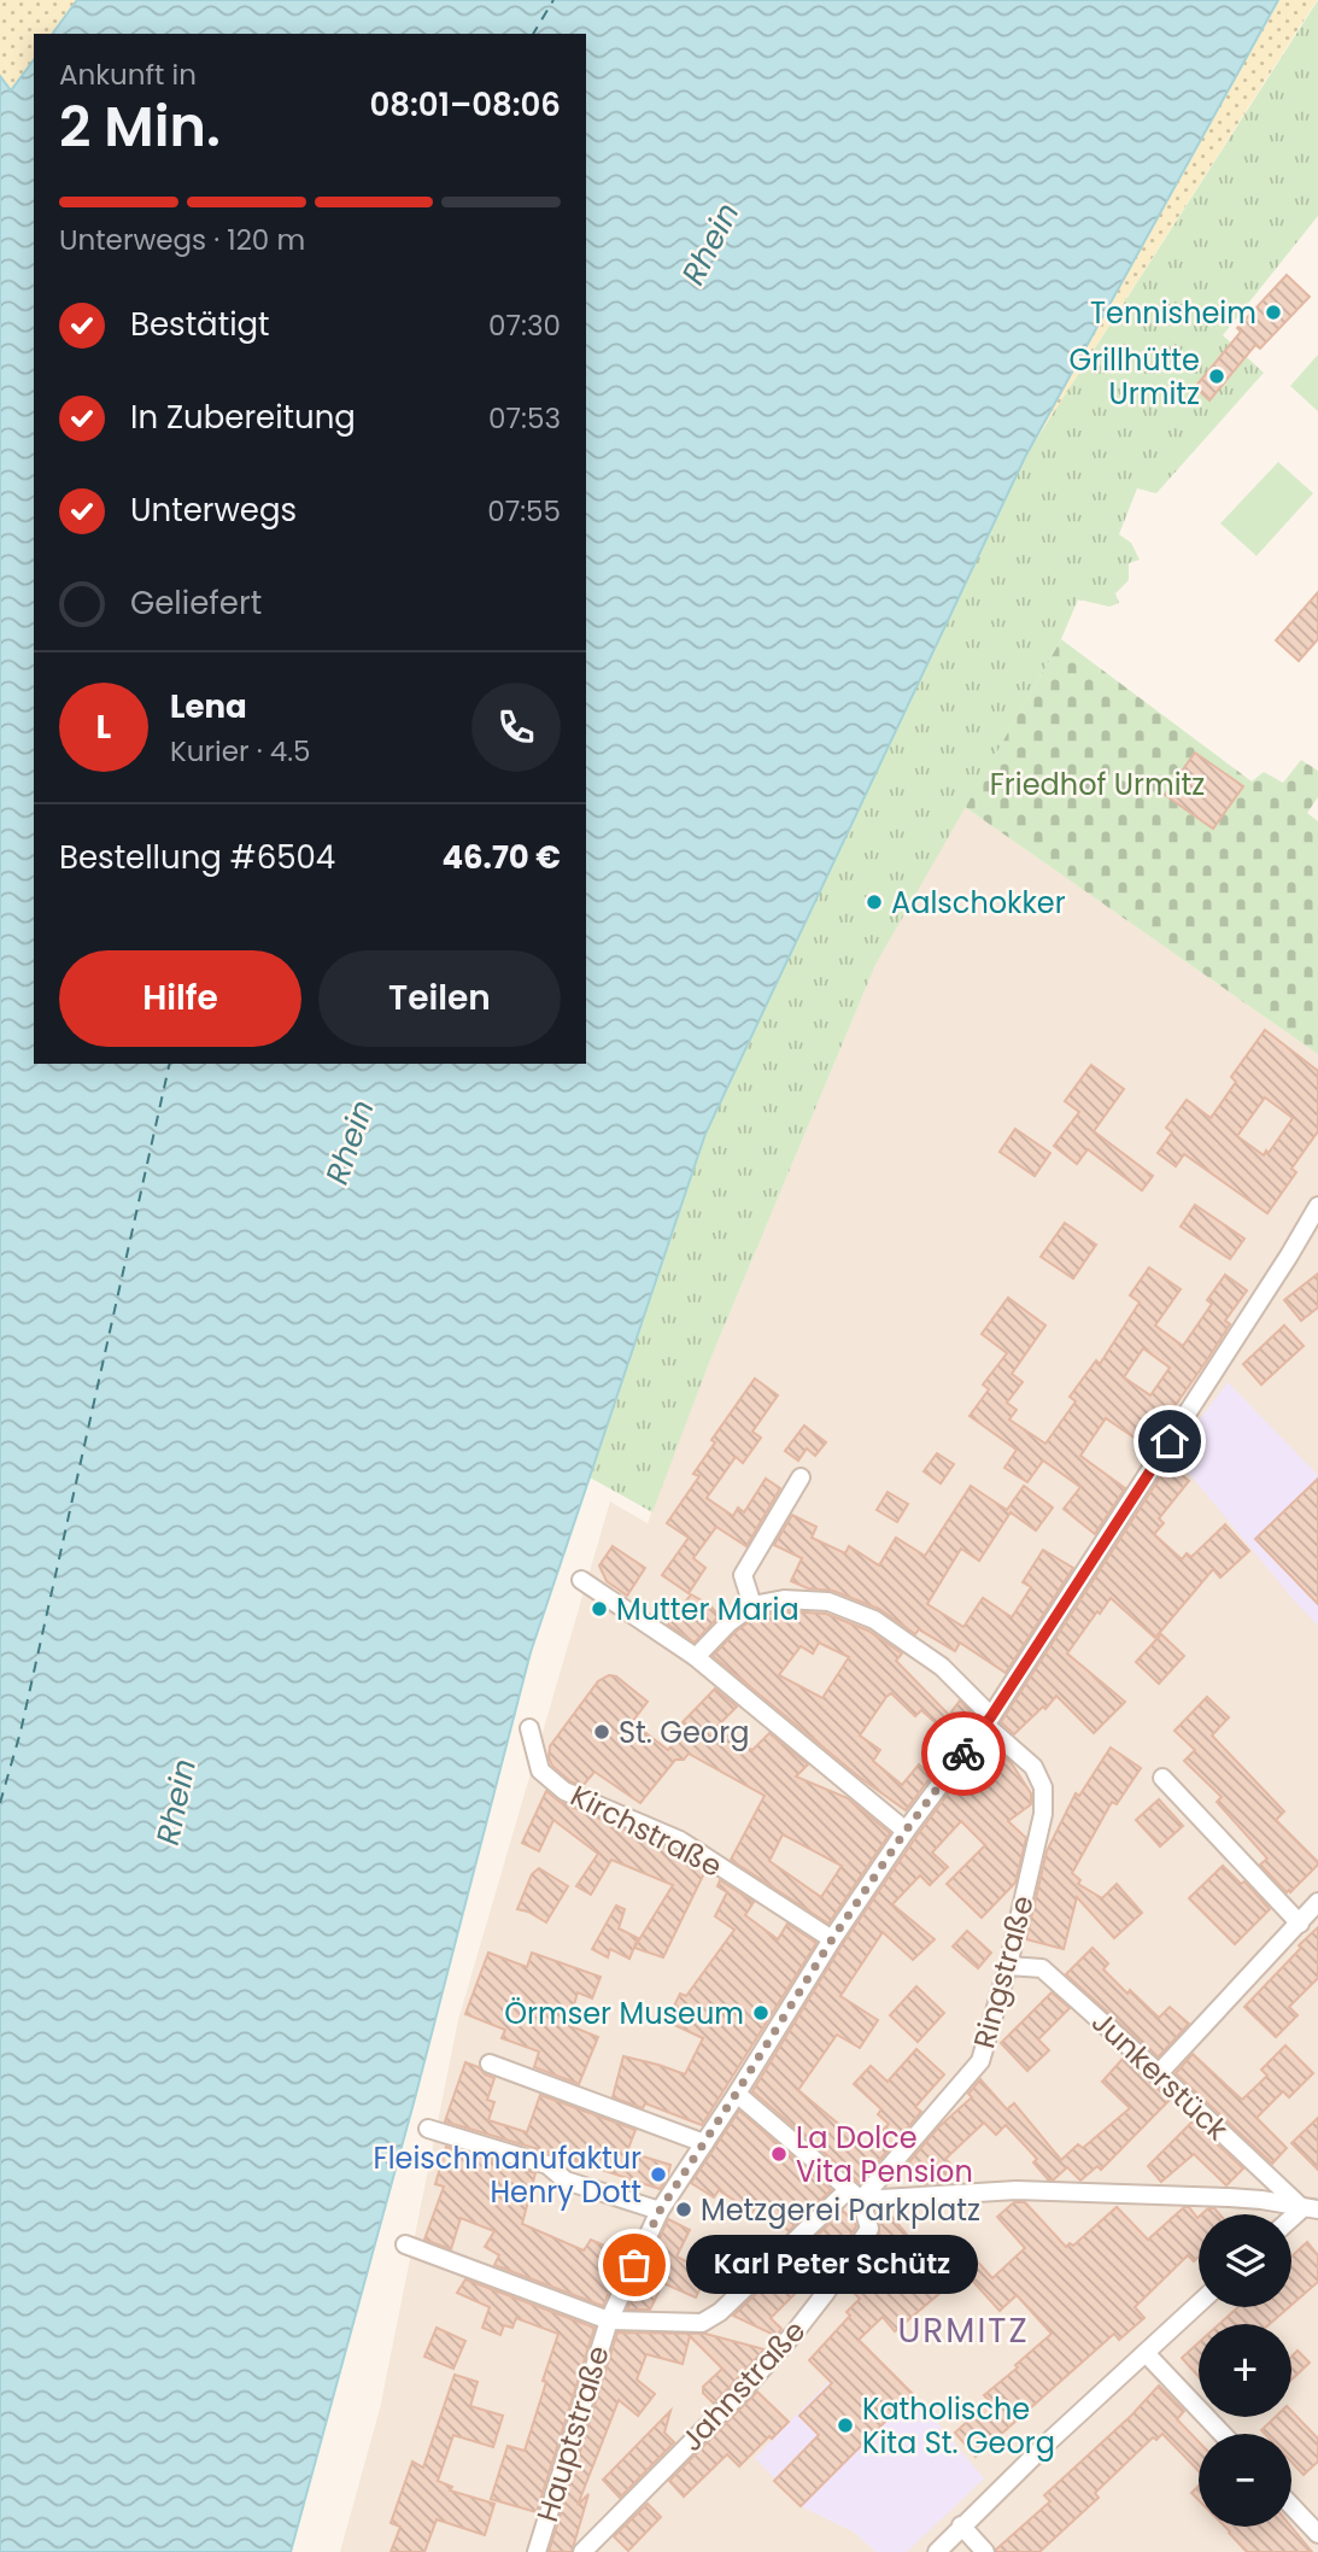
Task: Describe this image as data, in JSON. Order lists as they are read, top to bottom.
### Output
{
  "streets": {
    "street": [
      "Kirchstraße",
      "Ringstraße",
      "Junkerstück",
      "Jahnstraße",
      "Hauptstraße"
    ]
  },
  "crossings": [
    ["Kirchstraße", "Hauptstraße"],
    ["Ringstraße", "Junkerstück"],
    ["Ringstraße", "Jahnstraße"],
    ["Ringstraße", "Hauptstraße"]
  ],
  "districts": ["URMITZ"],
  "water": ["Rhein"],
  "parks": ["Friedhof Urmitz"],
  "places": [
    "Tennisheim",
    "Grillhütte Urmitz",
    "Aalschokker",
    "Mutter Maria",
    "St. Georg",
    "Örmser Museum",
    "La Dolce Vita Pension",
    "Fleischmanufaktur Henry Dott",
    "Metzgerei Parkplatz",
    "Karl Peter Schütz",
    "Katholische Kita St. Georg"
  ],
  "page": {
    "heading": ["2 Min.", "Ankunft in", "08:01–08:06"],
    "panel": [
      "Lena",
      "Kurier · 4.5",
      "Bestellung #6504",
      "46.70 €"
    ],
    "bar": "Unterwegs · 120 m",
    "list": [
      ["Bestätigt", "07:30"],
      ["In Zubereitung", "07:53"],
      ["Unterwegs", "07:55"],
      "Geliefert"
    ],
    "round": "L",
    "buttons": ["Hilfe", "Teilen"],
    "map_buttons": ["+", "−"],
    "bubble": "Karl Peter Schütz"
  }
}
